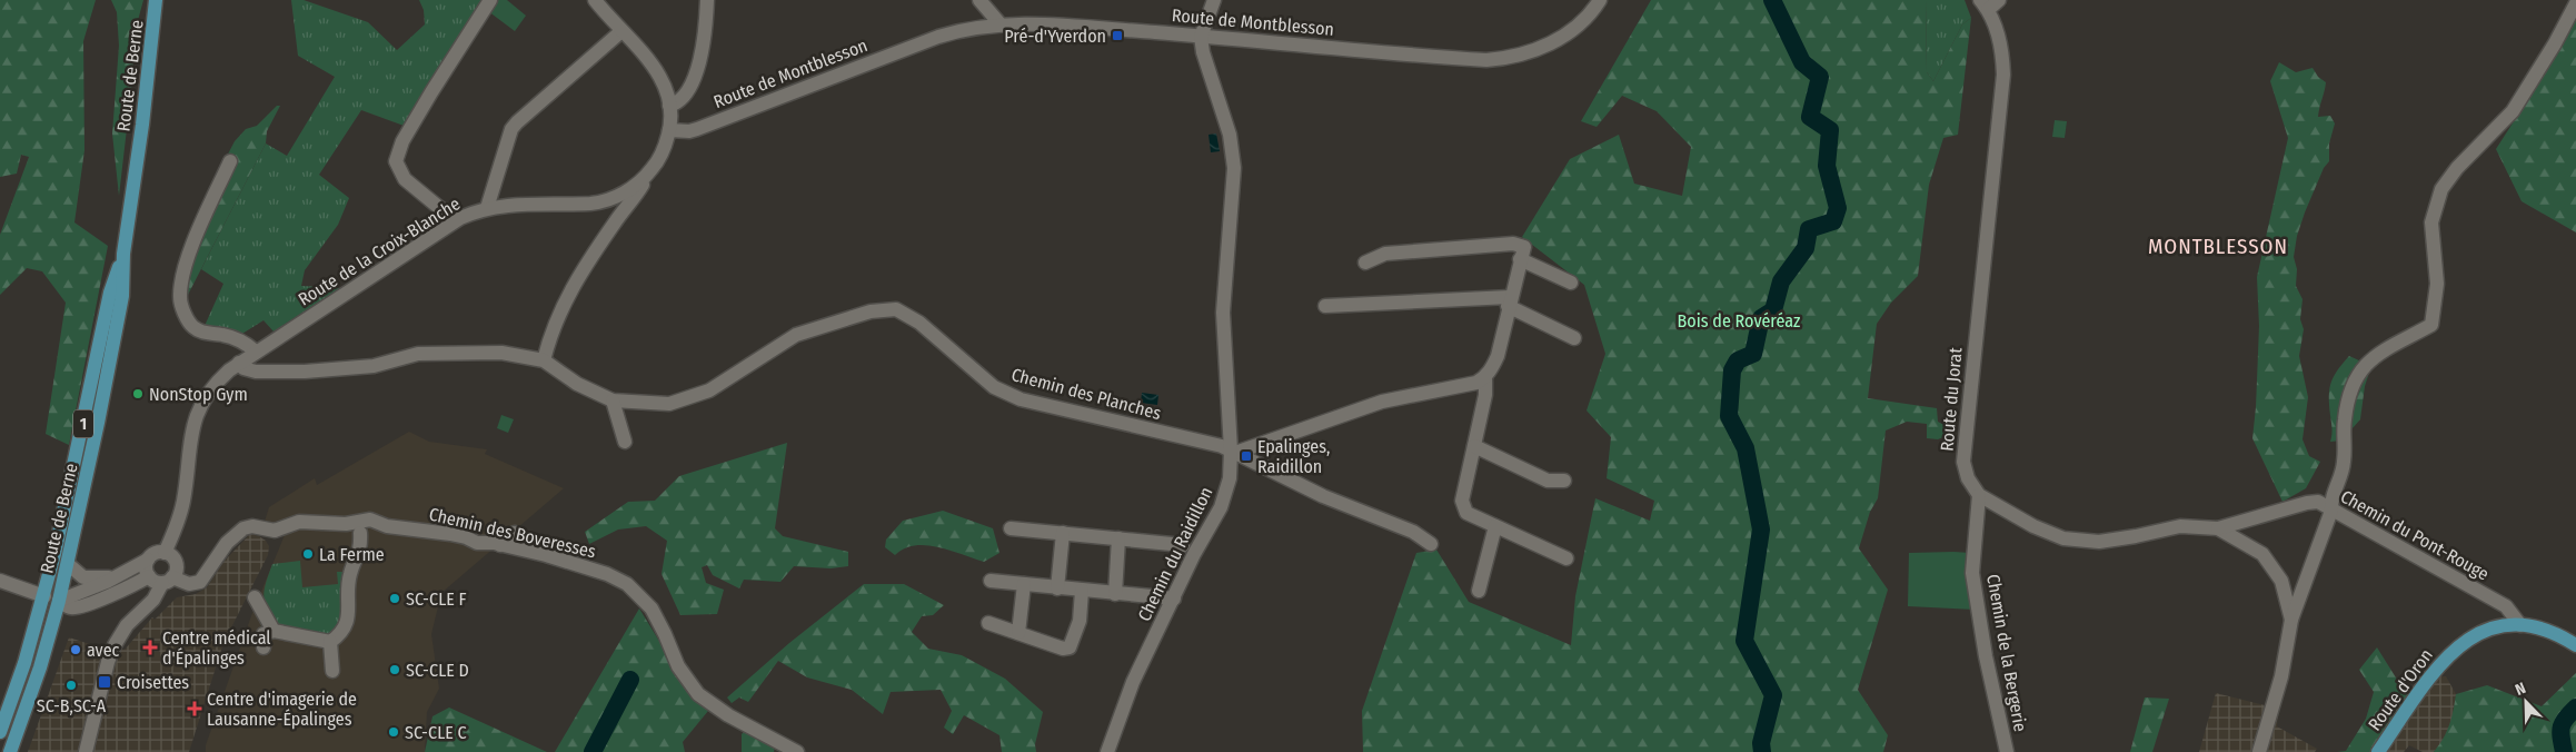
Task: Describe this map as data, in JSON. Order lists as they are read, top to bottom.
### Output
{
  "streets": {
    "main road": ["Route de Berne", "1", "Route d'Oron"],
    "street": [
      "Route de Montblesson",
      "Route de la Croix-Blanche",
      "Chemin des Planches",
      "Route du Jorat",
      "Chemin des Boveresses",
      "Chemin du Pont-Rouge",
      "Chemin du Raidillon",
      "Chemin de la Bergerie"
    ]
  },
  "crossings": [
    ["Route de Montblesson", "Route de la Croix-Blanche"],
    ["Route de Montblesson", "Chemin du Raidillon"],
    ["Route de la Croix-Blanche", "Chemin des Planches"],
    ["Route de la Croix-Blanche", "Chemin des Boveresses"],
    ["Chemin des Planches", "Chemin du Raidillon"],
    ["Route du Jorat", "Chemin de la Bergerie"],
    ["Chemin du Pont-Rouge", "Route d'Oron"]
  ],
  "districts": ["MONTBLESSON"],
  "parks": ["Bois de Rovéréaz"],
  "places": {
    "transit": ["Pré-d'Yverdon", "Epalinges, Raidillon", "Croisettes"],
    "other": [
      "NonStop Gym",
      "La Ferme",
      "SC-CLE F",
      "avec",
      "SC-CLE D",
      "SC-B,SC-A",
      "SC-CLE C"
    ],
    "health": ["Centre médical d'Épalinges", "Centre d'imagerie de Lausanne-Épalinges"]
  },
  "north": "top left"
}
